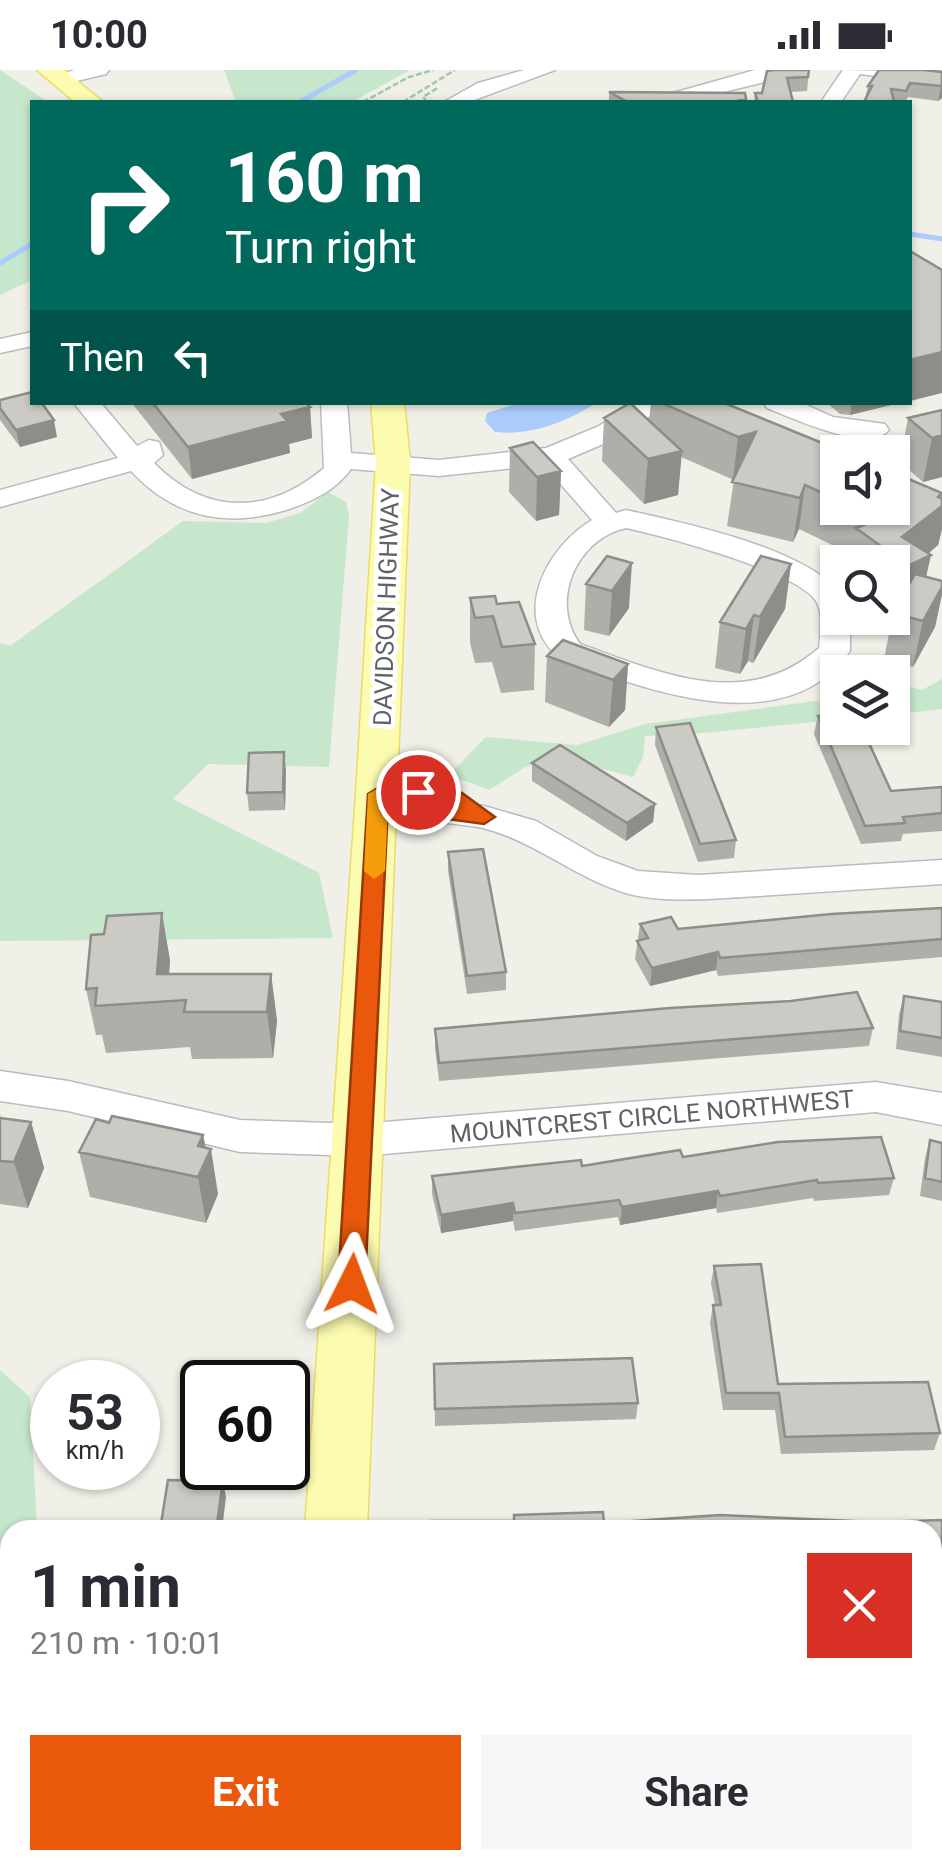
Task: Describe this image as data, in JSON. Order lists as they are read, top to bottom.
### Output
{
  "streets": {
    "main road": ["DAVIDSON HIGHWAY"],
    "street": ["MOUNTCREST CIRCLE NORTHWEST"]
  },
  "crossings": [
    ["DAVIDSON HIGHWAY", "MOUNTCREST CIRCLE NORTHWEST"]
  ],
  "page": {
    "status": "10:00",
    "turn": ["160 m", "Turn right"],
    "then": "Then",
    "speed": "53 km/h",
    "limit": "60",
    "heading": ["1 min", "210 m · 10:01"],
    "buttons": ["Exit", "Share"]
  }
}
